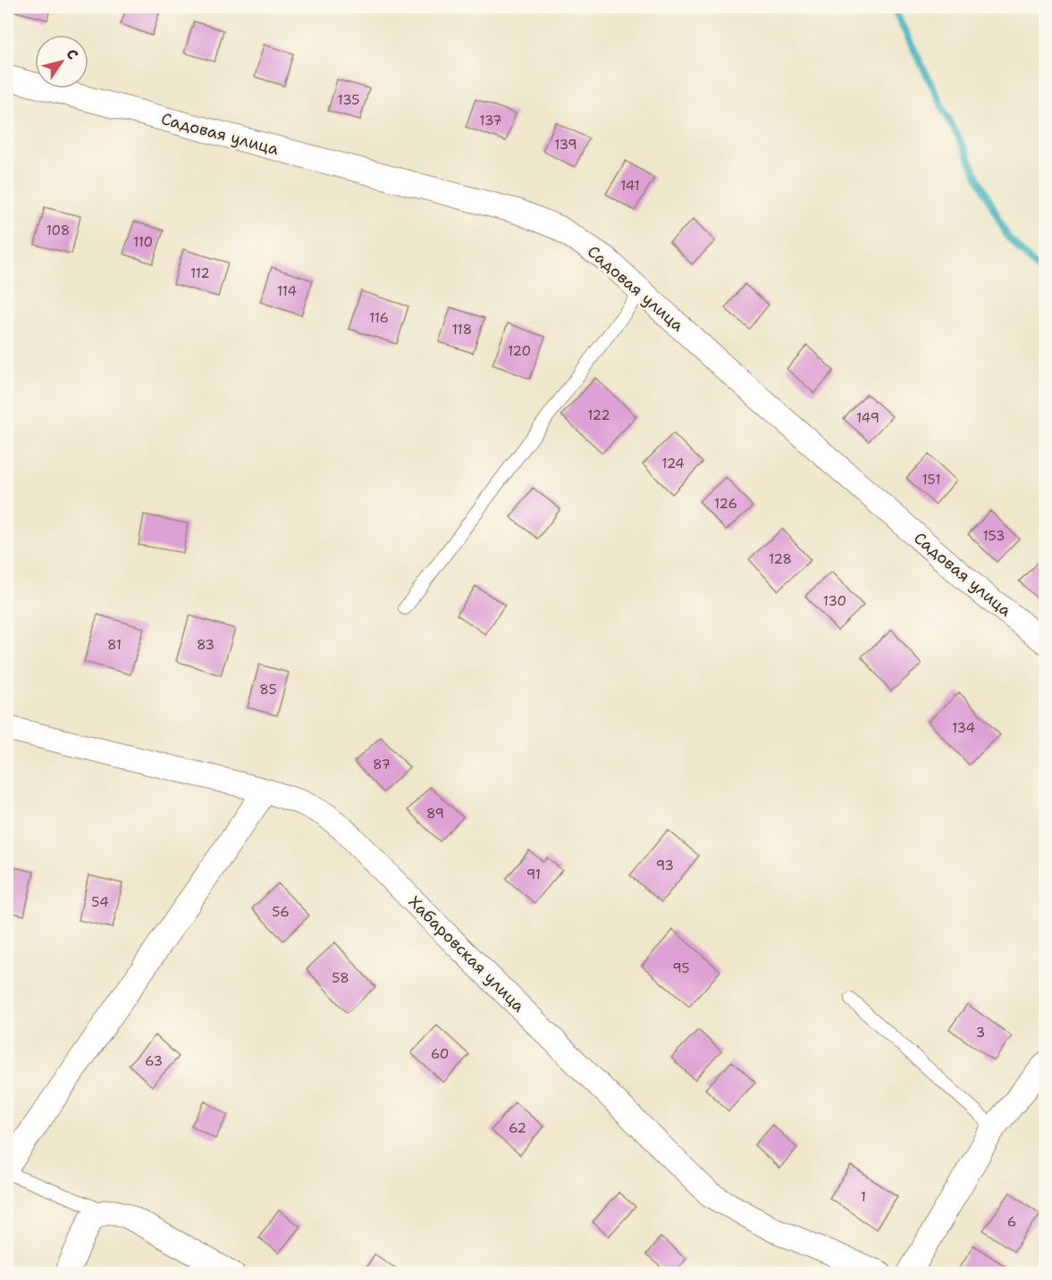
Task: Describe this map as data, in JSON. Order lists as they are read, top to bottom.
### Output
{
  "streets": {
    "street": ["Садовая улица", "Хабаровская улица"]
  },
  "house_numbers": [
    "135",
    "137",
    "139",
    "141",
    "108",
    "110",
    "112",
    "114",
    "116",
    "118",
    "120",
    "122",
    "149",
    "124",
    "151",
    "126",
    "153",
    "128",
    "130",
    "81",
    "83",
    "85",
    "134",
    "87",
    "89",
    "93",
    "91",
    "54",
    "56",
    "95",
    "58",
    "3",
    "60",
    "63",
    "62",
    "1",
    "6"
  ],
  "north": "top right"
}
